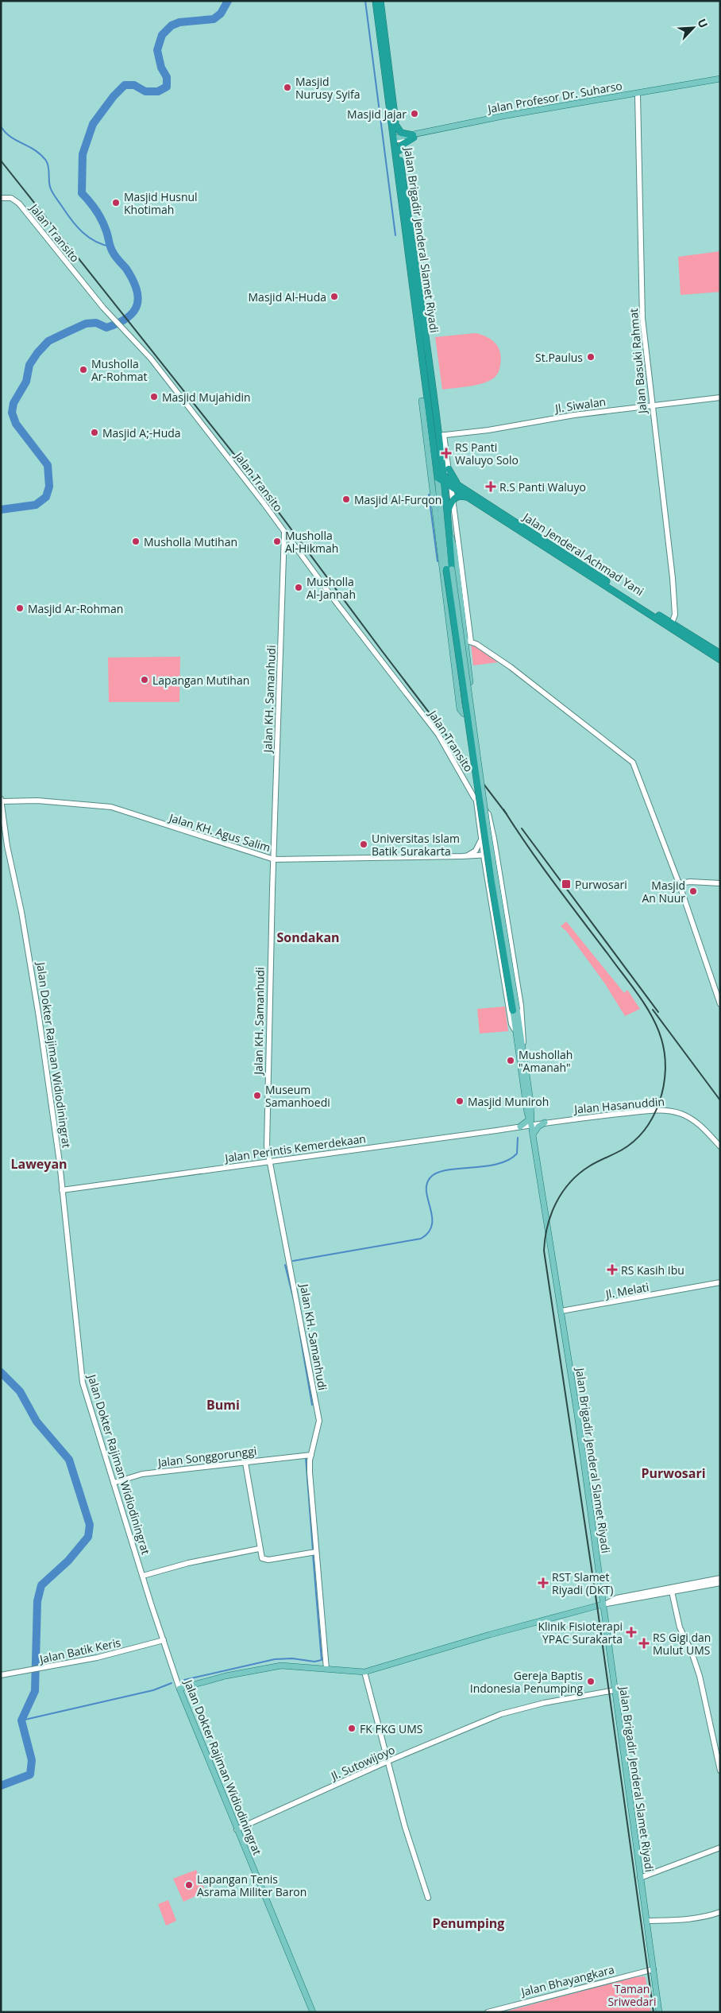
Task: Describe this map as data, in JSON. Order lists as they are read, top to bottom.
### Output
{
  "streets": {
    "highway": ["Jalan Brigadir Jenderal Slamet Riyadi", "Jalan Jenderal Achmad Yani"],
    "main road": [
      "Jalan Profesor Dr. Suharso",
      "Jalan Transito",
      "Jalan Basuki Rahmat",
      "Jl. Siwalan",
      "Jalan KH. Samanhudi",
      "Jalan KH. Agus Salim",
      "Jalan Dokter Rajiman Widiodiningrat",
      "Jalan Hasanuddin",
      "Jalan Perintis Kemerdekaan",
      "Jl. Melati",
      "Jalan Songgorunggi",
      "Jalan Batik Keris",
      "Jl. Sutowijoyo",
      "Jalan Bhayangkara"
    ]
  },
  "crossings": [
    ["Jalan Profesor Dr. Suharso", "Jalan Brigadir Jenderal Slamet Riyadi"],
    ["Jalan Profesor Dr. Suharso", "Jalan Basuki Rahmat"],
    ["Jalan Transito", "Jalan KH. Samanhudi"],
    ["Jalan Brigadir Jenderal Slamet Riyadi", "Jl. Siwalan"],
    ["Jalan Brigadir Jenderal Slamet Riyadi", "Jalan Jenderal Achmad Yani"],
    ["Jalan Brigadir Jenderal Slamet Riyadi", "Jalan Hasanuddin"],
    ["Jalan Brigadir Jenderal Slamet Riyadi", "Jl. Melati"],
    ["Jalan Brigadir Jenderal Slamet Riyadi", "Jl. Sutowijoyo"],
    ["Jalan Brigadir Jenderal Slamet Riyadi", "Jalan Bhayangkara"],
    ["Jalan Basuki Rahmat", "Jl. Siwalan"],
    ["Jalan Basuki Rahmat", "Jalan Jenderal Achmad Yani"],
    ["Jalan KH. Samanhudi", "Jalan KH. Agus Salim"],
    ["Jalan KH. Samanhudi", "Jalan Perintis Kemerdekaan"],
    ["Jalan KH. Samanhudi", "Jalan Songgorunggi"],
    ["Jalan KH. Agus Salim", "Jalan Dokter Rajiman Widiodiningrat"],
    ["Jalan Dokter Rajiman Widiodiningrat", "Jalan Perintis Kemerdekaan"],
    ["Jalan Dokter Rajiman Widiodiningrat", "Jalan Songgorunggi"],
    ["Jalan Dokter Rajiman Widiodiningrat", "Jalan Batik Keris"],
    ["Jalan Dokter Rajiman Widiodiningrat", "Jl. Sutowijoyo"]
  ],
  "districts": [
    "Sondakan",
    "Laweyan",
    "Bumi",
    "Purwosari",
    "Penumping"
  ],
  "parks": ["Taman Sriwedari"],
  "places": {
    "other": [
      "Masjid Nurusy Syifa",
      "Masjid Jajar",
      "Masjid Husnul Khotimah",
      "Masjid Al-Huda",
      "St.Paulus",
      "Musholla Ar-Rohmat",
      "Masjid Mujahidin",
      "Masjid A;-Huda",
      "Masjid Al-Furqon",
      "Musholla Mutihan",
      "Musholla Al-Hikmah",
      "Musholla Al-Jannah",
      "Masjid Ar-Rohman",
      "Lapangan Mutihan",
      "Universitas Islam Batik Surakarta",
      "Masjid An Nuur",
      "Mushollah \"Amanah\"",
      "Museum Samanhoedi",
      "Masjid Muniroh",
      "Gereja Baptis Indonesia Penumping",
      "FK FKG UMS",
      "Lapangan Tenis Asrama Militer Baron"
    ],
    "health": [
      "RS Panti Waluyo Solo",
      "R.S Panti Waluyo",
      "RS Kasih Ibu",
      "RST Slamet Riyadi (DKT)",
      "Klinik Fisioterapi YPAC Surakarta",
      "RS Gigi dan Mulut UMS"
    ],
    "transit": ["Purwosari"]
  },
  "north": "top right"
}
